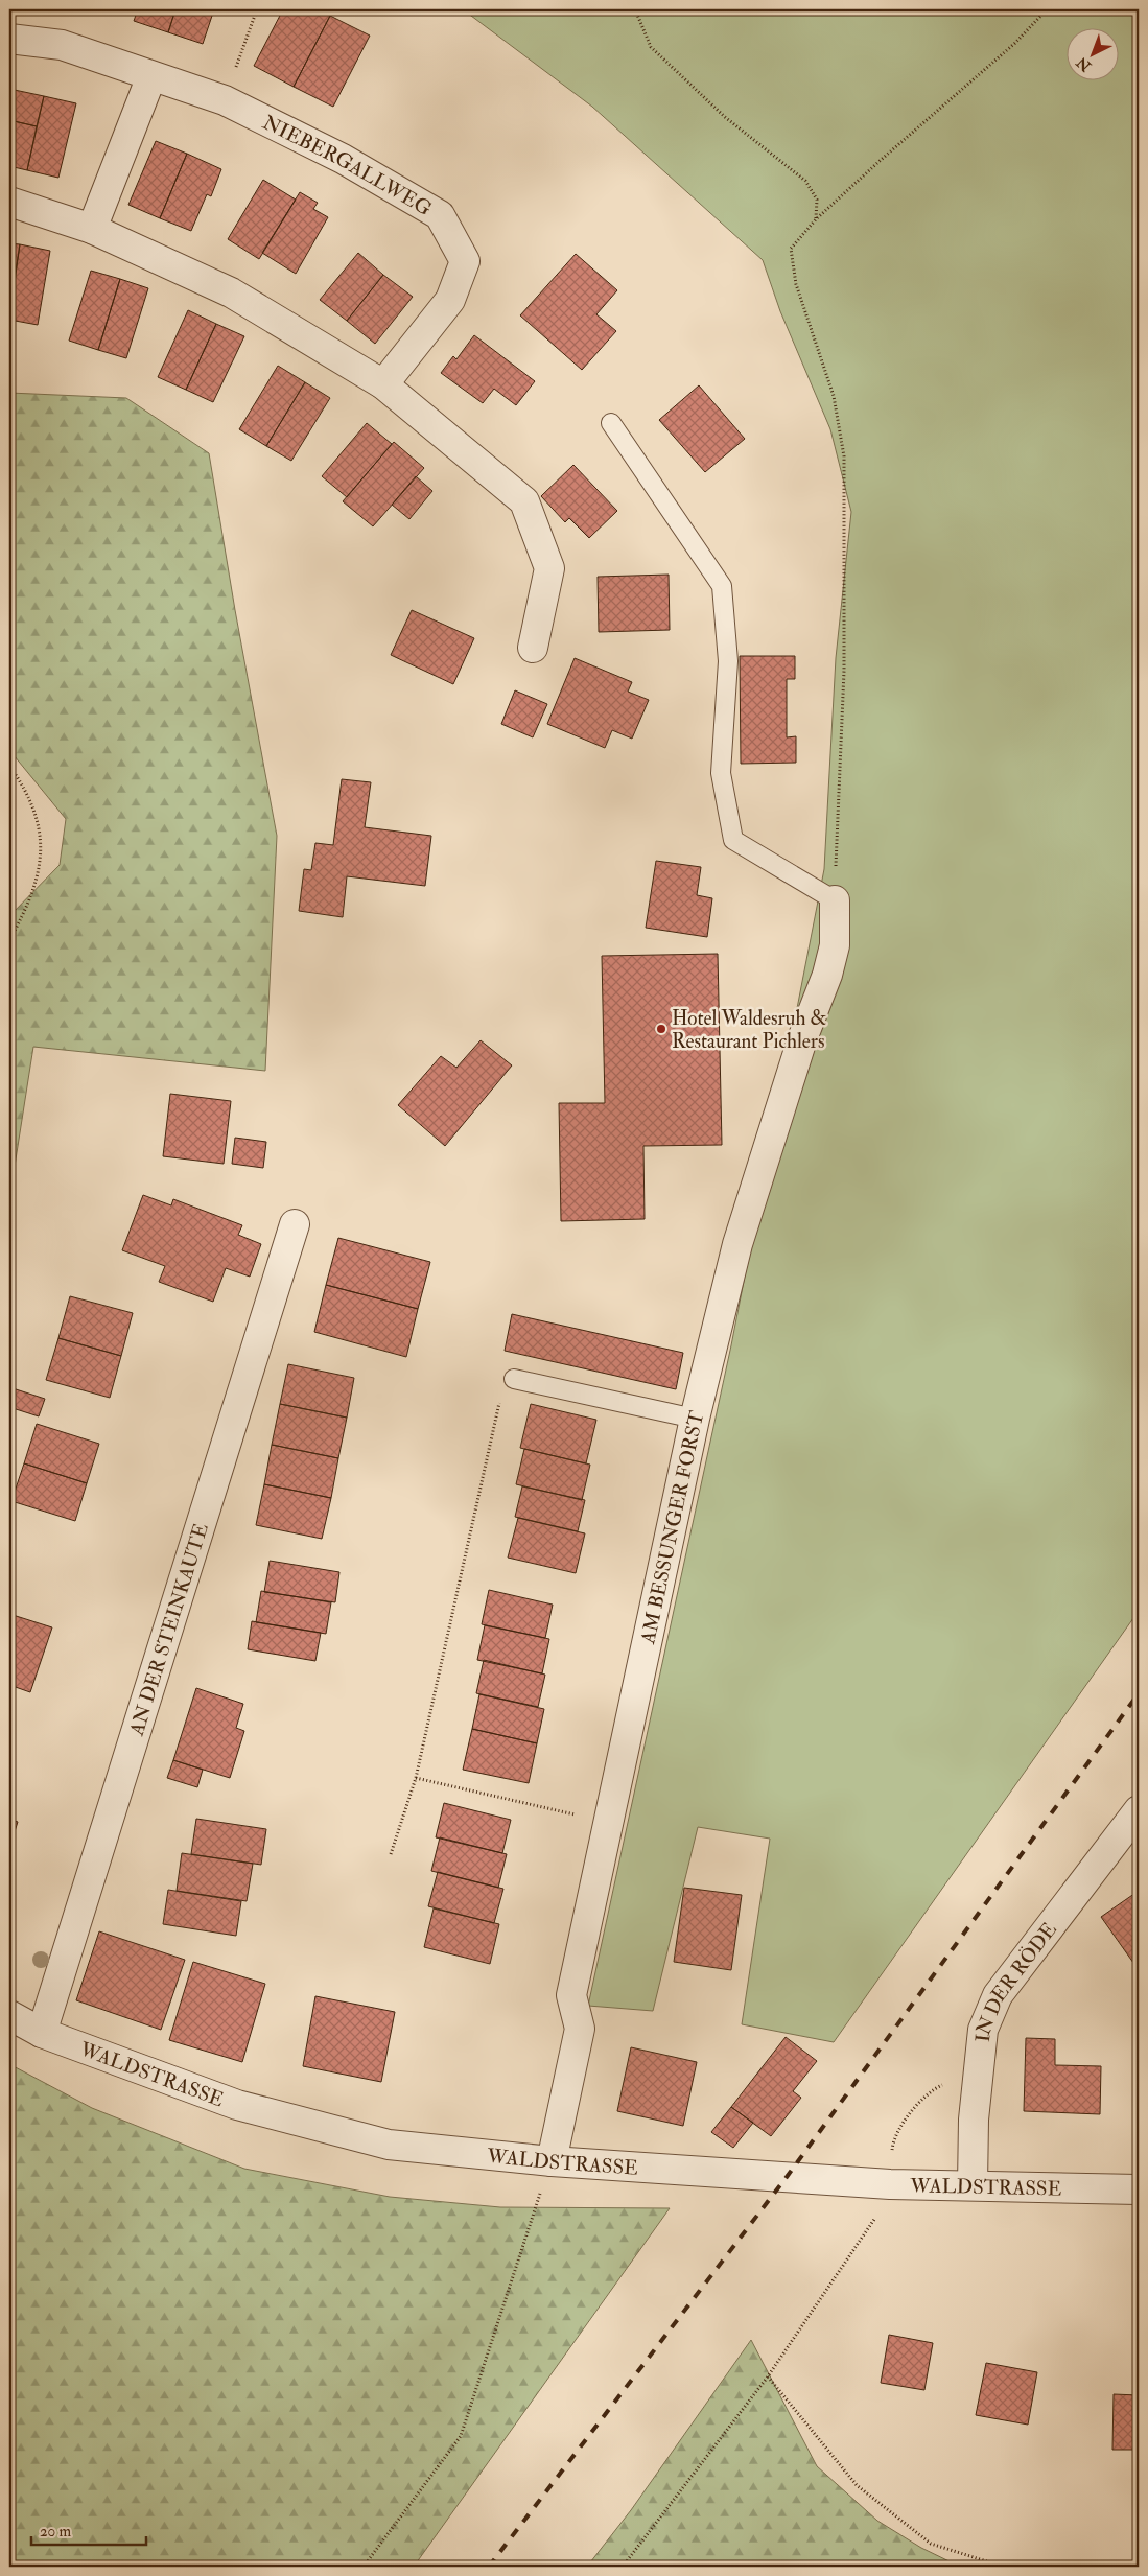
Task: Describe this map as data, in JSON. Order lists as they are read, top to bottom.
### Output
{
  "streets": {
    "street": [
      "NIEBERGALLWEG",
      "AM BESSUNGER FORST",
      "AN DER STEINKAUTE",
      "IN DER RÖDE",
      "WALDSTRASSE"
    ]
  },
  "crossings": [
    ["AM BESSUNGER FORST", "WALDSTRASSE"],
    ["AN DER STEINKAUTE", "WALDSTRASSE"],
    ["IN DER RÖDE", "WALDSTRASSE"]
  ],
  "places": ["Hotel Waldesruh & Restaurant Pichlers"],
  "scale_bar": "20 m",
  "north": "bottom left"
}
